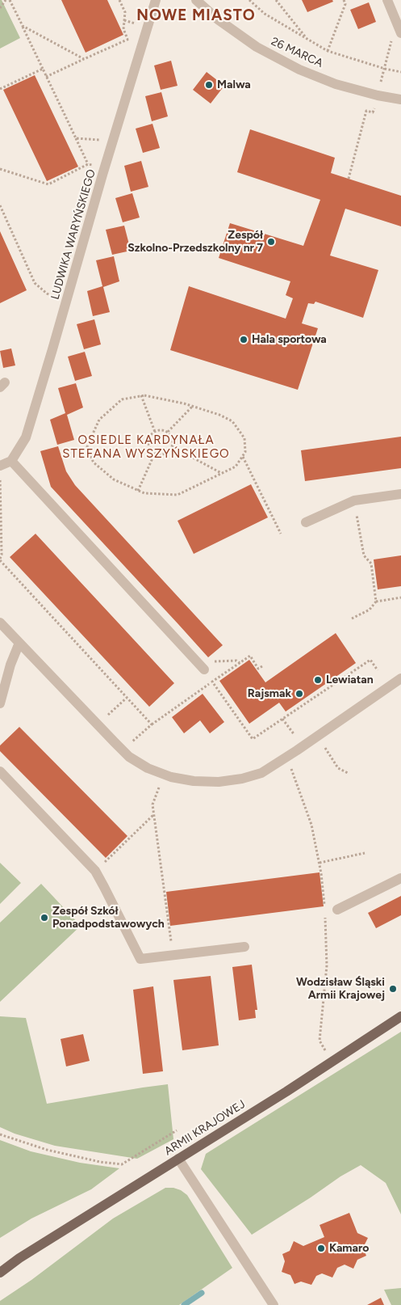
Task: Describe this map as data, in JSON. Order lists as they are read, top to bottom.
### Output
{
  "streets": {
    "main road": ["ARMII KRAJOWEJ"],
    "street": ["26 MARCA", "LUDWIKA WARYŃSKIEGO"]
  },
  "districts": ["NOWE MIASTO", "OSIEDLE KARDYNAŁA STEFANA WYSZYŃSKIEGO"],
  "places": [
    "Malwa",
    "Zespół Szkolno-Przedszkolny nr 7",
    "Hala sportowa",
    "Lewiatan",
    "Rajsmak",
    "Zespół Szkół Ponadpodstawowych",
    "Wodzisław Śląski Armii Krajowej",
    "Kamaro"
  ]
}
